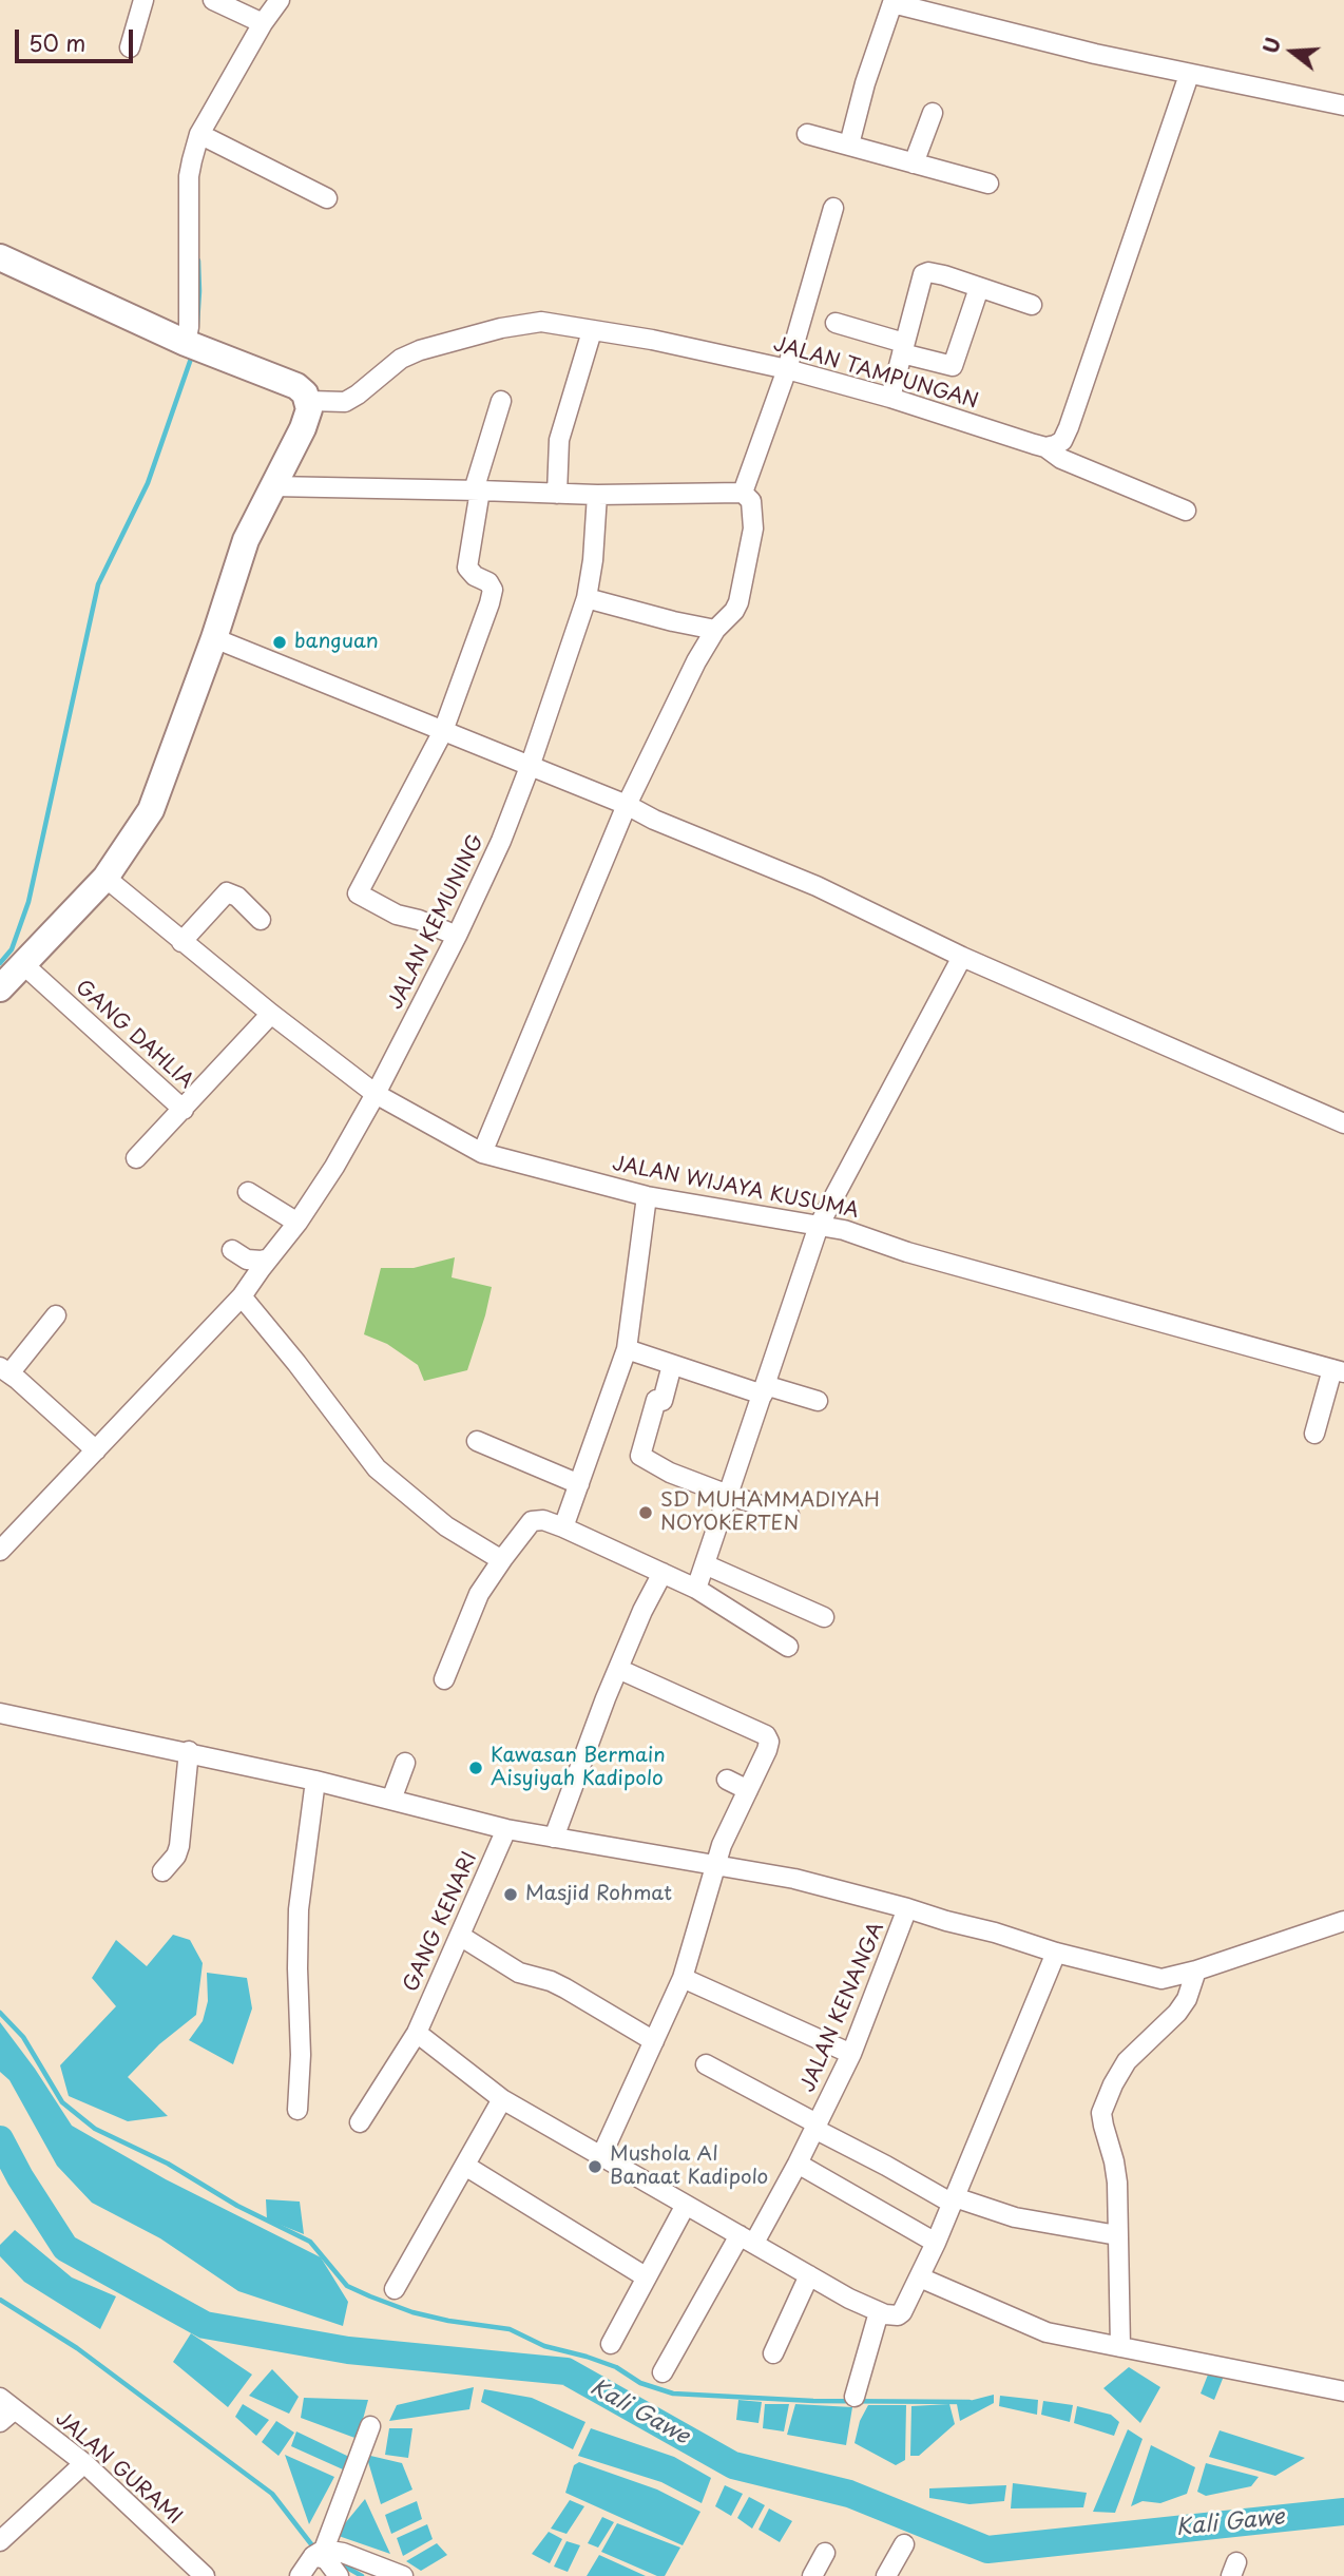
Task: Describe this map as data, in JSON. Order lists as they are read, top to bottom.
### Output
{
  "streets": {
    "street": [
      "JALAN TAMPUNGAN",
      "JALAN KEMUNING",
      "GANG DAHLIA",
      "JALAN WIJAYA KUSUMA",
      "GANG KENARI",
      "JALAN KENANGA",
      "JALAN GURAMI"
    ]
  },
  "crossings": [
    ["JALAN KEMUNING", "JALAN WIJAYA KUSUMA"],
    ["GANG DAHLIA", "JALAN WIJAYA KUSUMA"]
  ],
  "water": ["Kali Gawe"],
  "places": [
    "banguan",
    "SD MUHAMMADIYAH NOYOKERTEN",
    "Kawasan Bermain Aisyiyah Kadipolo",
    "Masjid Rohmat",
    "Mushola Al Banaat Kadipolo"
  ],
  "scale_bar": "50 m",
  "north": "left"
}
